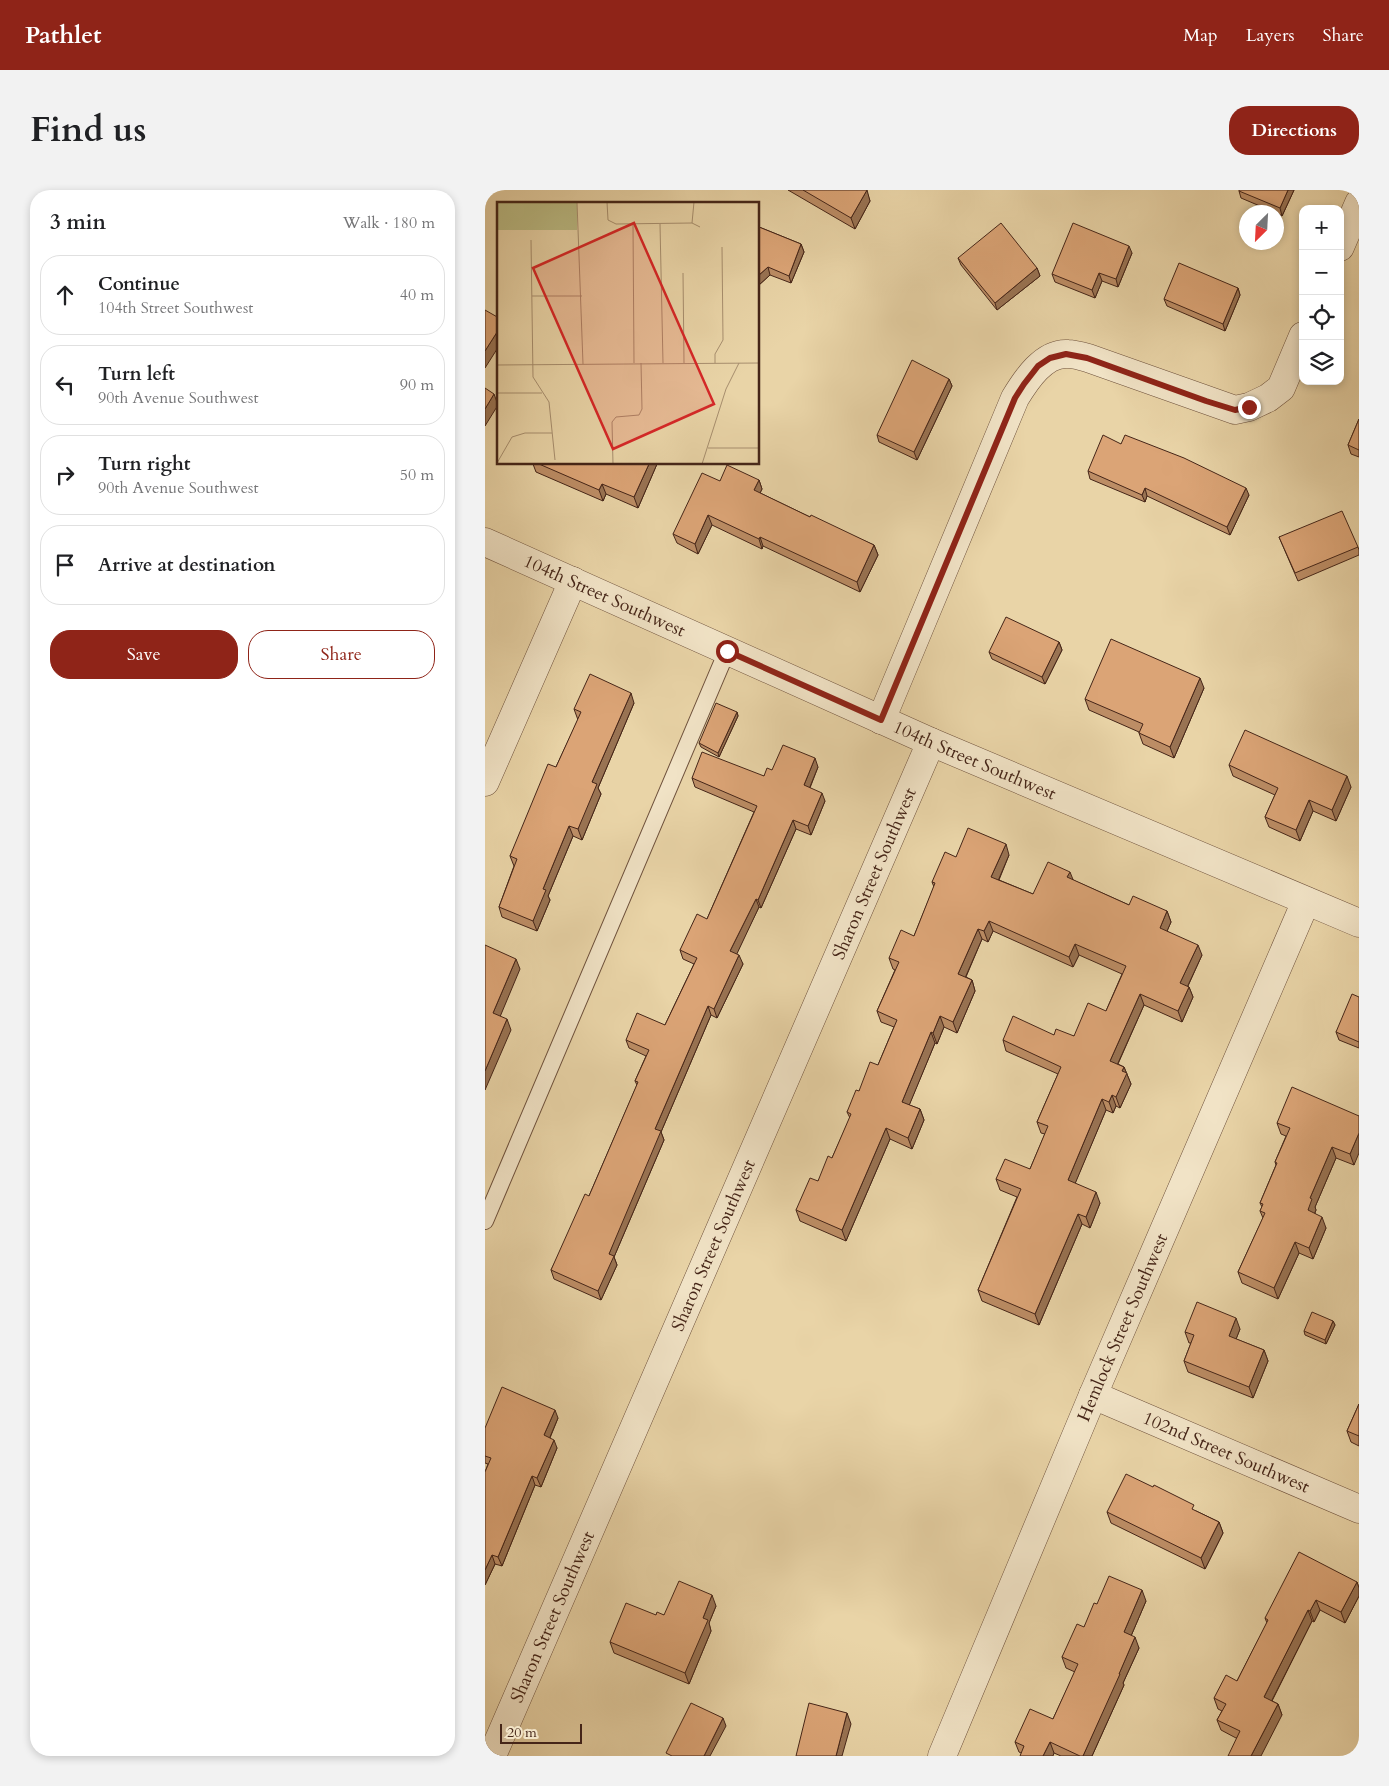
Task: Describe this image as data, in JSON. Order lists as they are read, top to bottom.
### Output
{
  "streets": {
    "street": [
      "104th Street Southwest",
      "Sharon Street Southwest",
      "Hemlock Street Southwest",
      "102nd Street Southwest"
    ]
  },
  "crossings": [
    ["104th Street Southwest", "Sharon Street Southwest"],
    ["104th Street Southwest", "Hemlock Street Southwest"],
    ["Hemlock Street Southwest", "102nd Street Southwest"]
  ],
  "scale_bar": "20 m",
  "north": "bottom left",
  "page": {
    "header": "Pathlet",
    "nav": ["Map", "Layers", "Share"],
    "title": "Find us",
    "buttons": [
      "Directions",
      ["Save", "Share"]
    ],
    "heading": ["3 min", "Walk · 180 m"],
    "map_buttons": ["+", "−"],
    "list": [
      ["Continue", "104th Street Southwest", "40 m"],
      ["Turn left", "90th Avenue Southwest", "90 m"],
      ["Turn right", "90th Avenue Southwest", "50 m"],
      "Arrive at destination"
    ],
    "scale": "20 m"
  }
}
